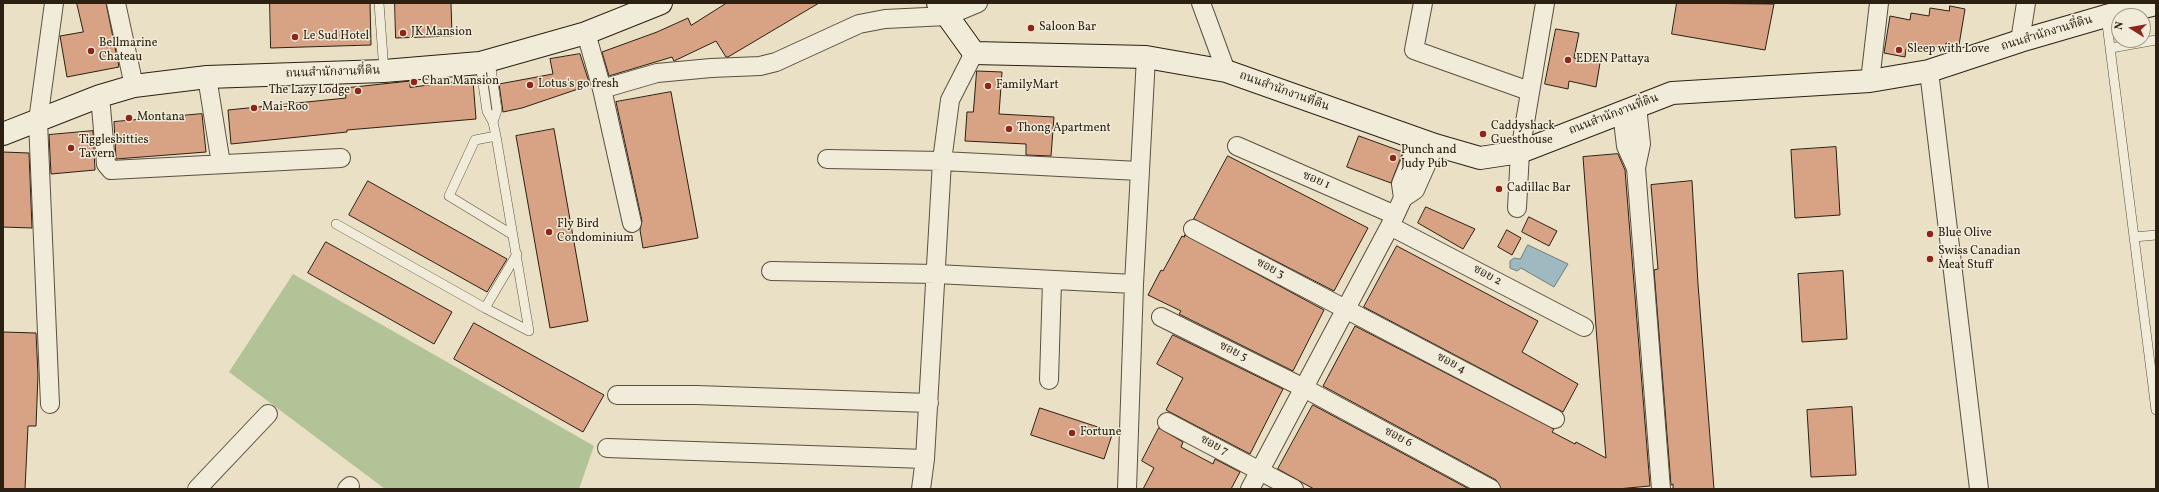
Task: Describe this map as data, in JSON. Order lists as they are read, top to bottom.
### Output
{
  "streets": {
    "street": [
      "ถนนสำนักงานที่ดิน",
      "ซอย 1",
      "ซอย 3",
      "ซอย 2",
      "ซอย 5",
      "ซอย 4",
      "ซอย 6",
      "ซอย 7"
    ]
  },
  "crossings": [
    ["ซอย 1", "ซอย 2"],
    ["ซอย 3", "ซอย 4"],
    ["ซอย 5", "ซอย 6"]
  ],
  "places": [
    "Saloon Bar",
    "JK Mansion",
    "Le Sud Hotel",
    "Sleep with Love",
    "Bellmarine Chateau",
    "EDEN Pattaya",
    "Chan Mansion",
    "Lotus's go fresh",
    "FamilyMart",
    "The Lazy Lodge",
    "Mai-Roo",
    "Montana",
    "Thong Apartment",
    "Caddyshack Guesthouse",
    "Tigglesbitties Tavern",
    "Punch and Judy Pub",
    "Cadillac Bar",
    "Fly Bird Condominium",
    "Blue Olive",
    "Swiss Canadian Meat Stuff",
    "Fortune"
  ],
  "north": "left"
}
